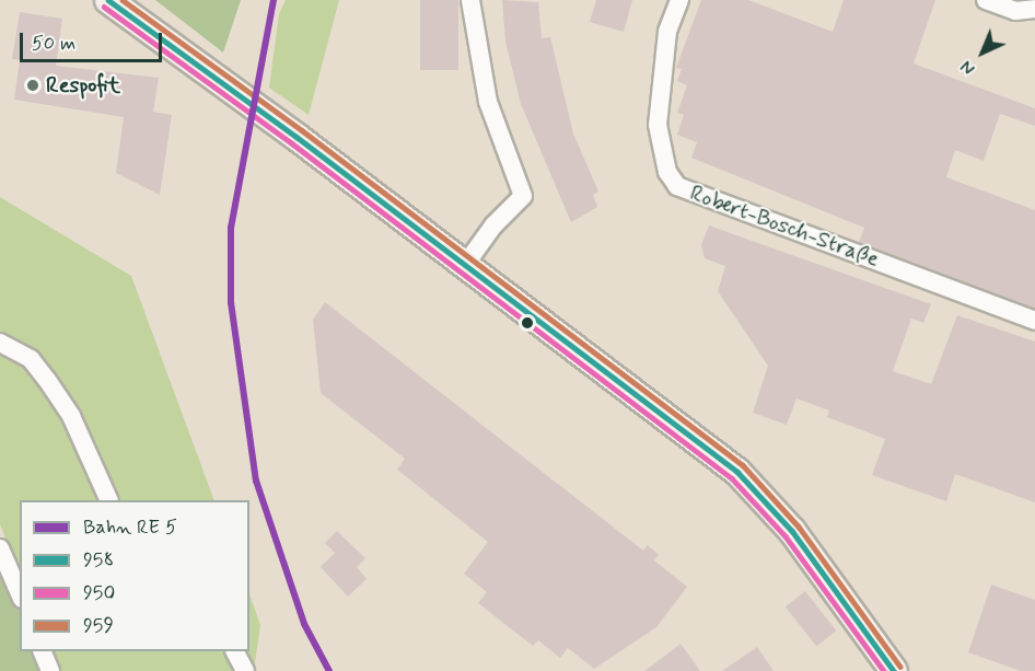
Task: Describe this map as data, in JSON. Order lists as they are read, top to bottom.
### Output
{
  "streets": {
    "street": ["Robert-Bosch-Straße"]
  },
  "places": ["Respofit"],
  "lines": ["transit line 958", "transit line 959", "transit line 950"],
  "legend": [
    "Bahn RE 5",
    "958",
    "950",
    "959"
  ],
  "scale_bar": "50 m",
  "north": "bottom left"
}
